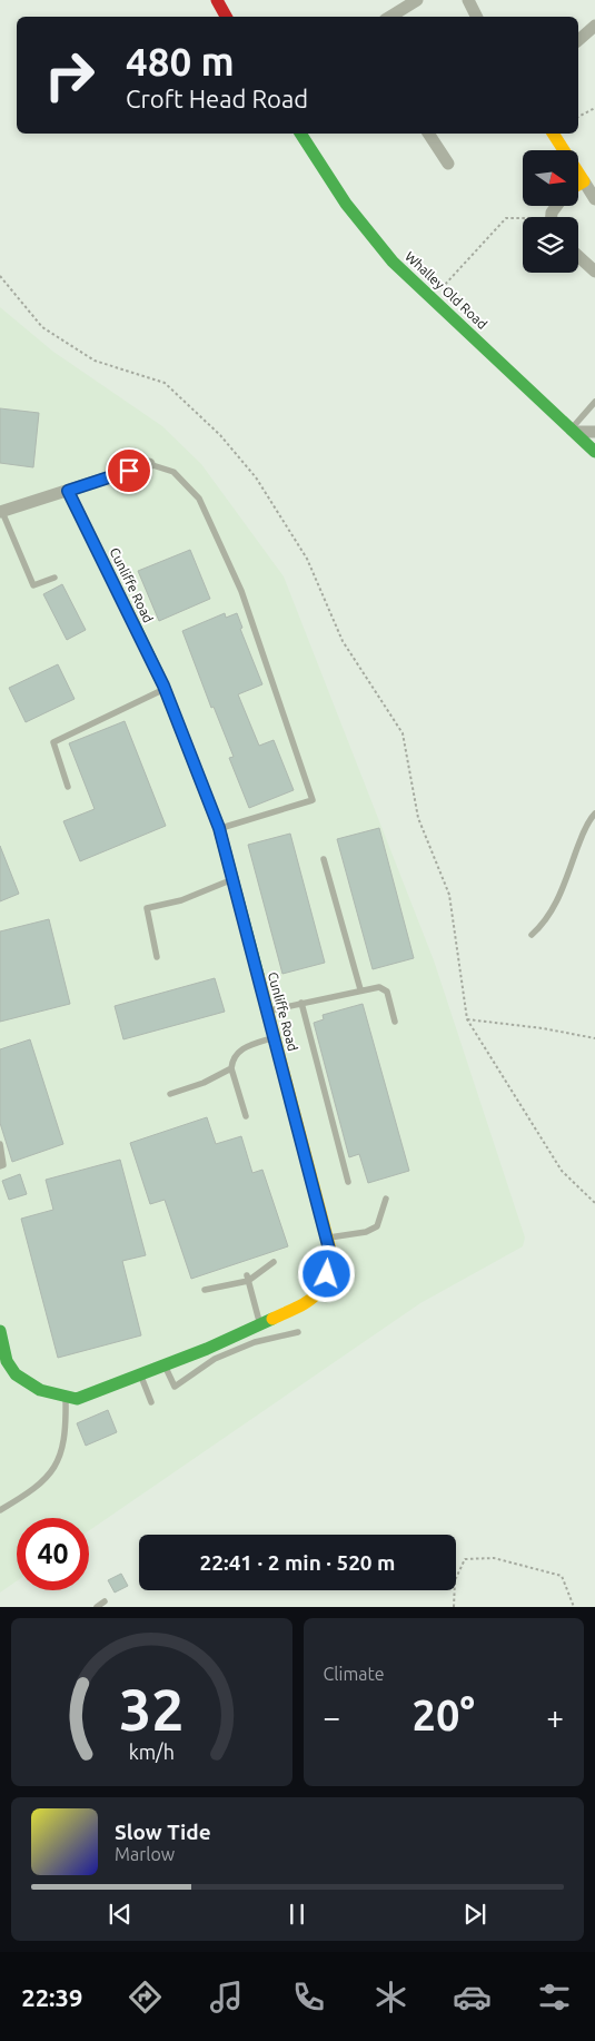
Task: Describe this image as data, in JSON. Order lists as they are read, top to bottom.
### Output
{
  "streets": {
    "street": ["Whalley Old Road", "Cunliffe Road"]
  },
  "north": "right",
  "page": {
    "turn": ["480 m", "Croft Head Road"],
    "limit": "40",
    "trip": "22:41 · 2 min · 520 m",
    "tile": "Climate",
    "heat": ["−", "20°", "+"],
    "song": ["Slow Tide", "Marlow"],
    "tabs": "22:39",
    "gauge": ["32", "km/h"]
  }
}
